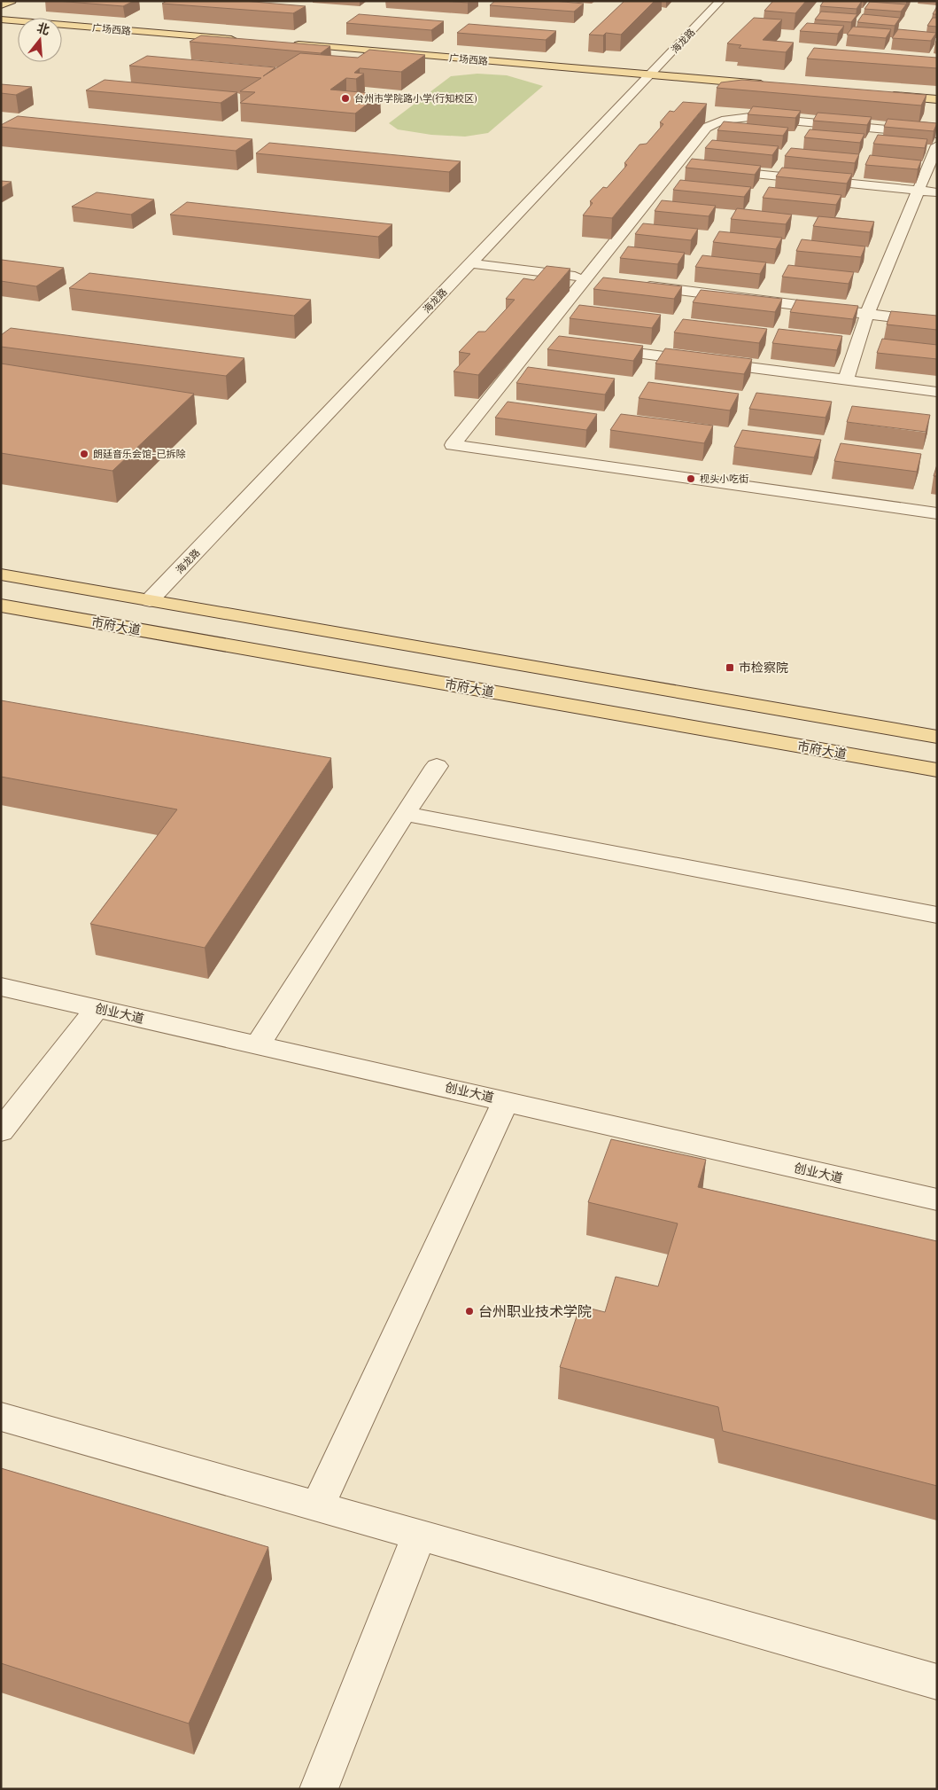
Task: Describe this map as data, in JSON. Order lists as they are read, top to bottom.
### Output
{
  "streets": {
    "main road": ["广场西路", "市府大道"],
    "street": ["海龙路", "创业大道"]
  },
  "crossings": [
    ["广场西路", "海龙路"]
  ],
  "places": {
    "other": [
      "台州市学院路小学(行知校区)",
      "朗廷音乐会馆-已拆除",
      "枧头小吃街",
      "台州职业技术学院"
    ],
    "transit": ["市检察院"]
  },
  "north": "top"
}
